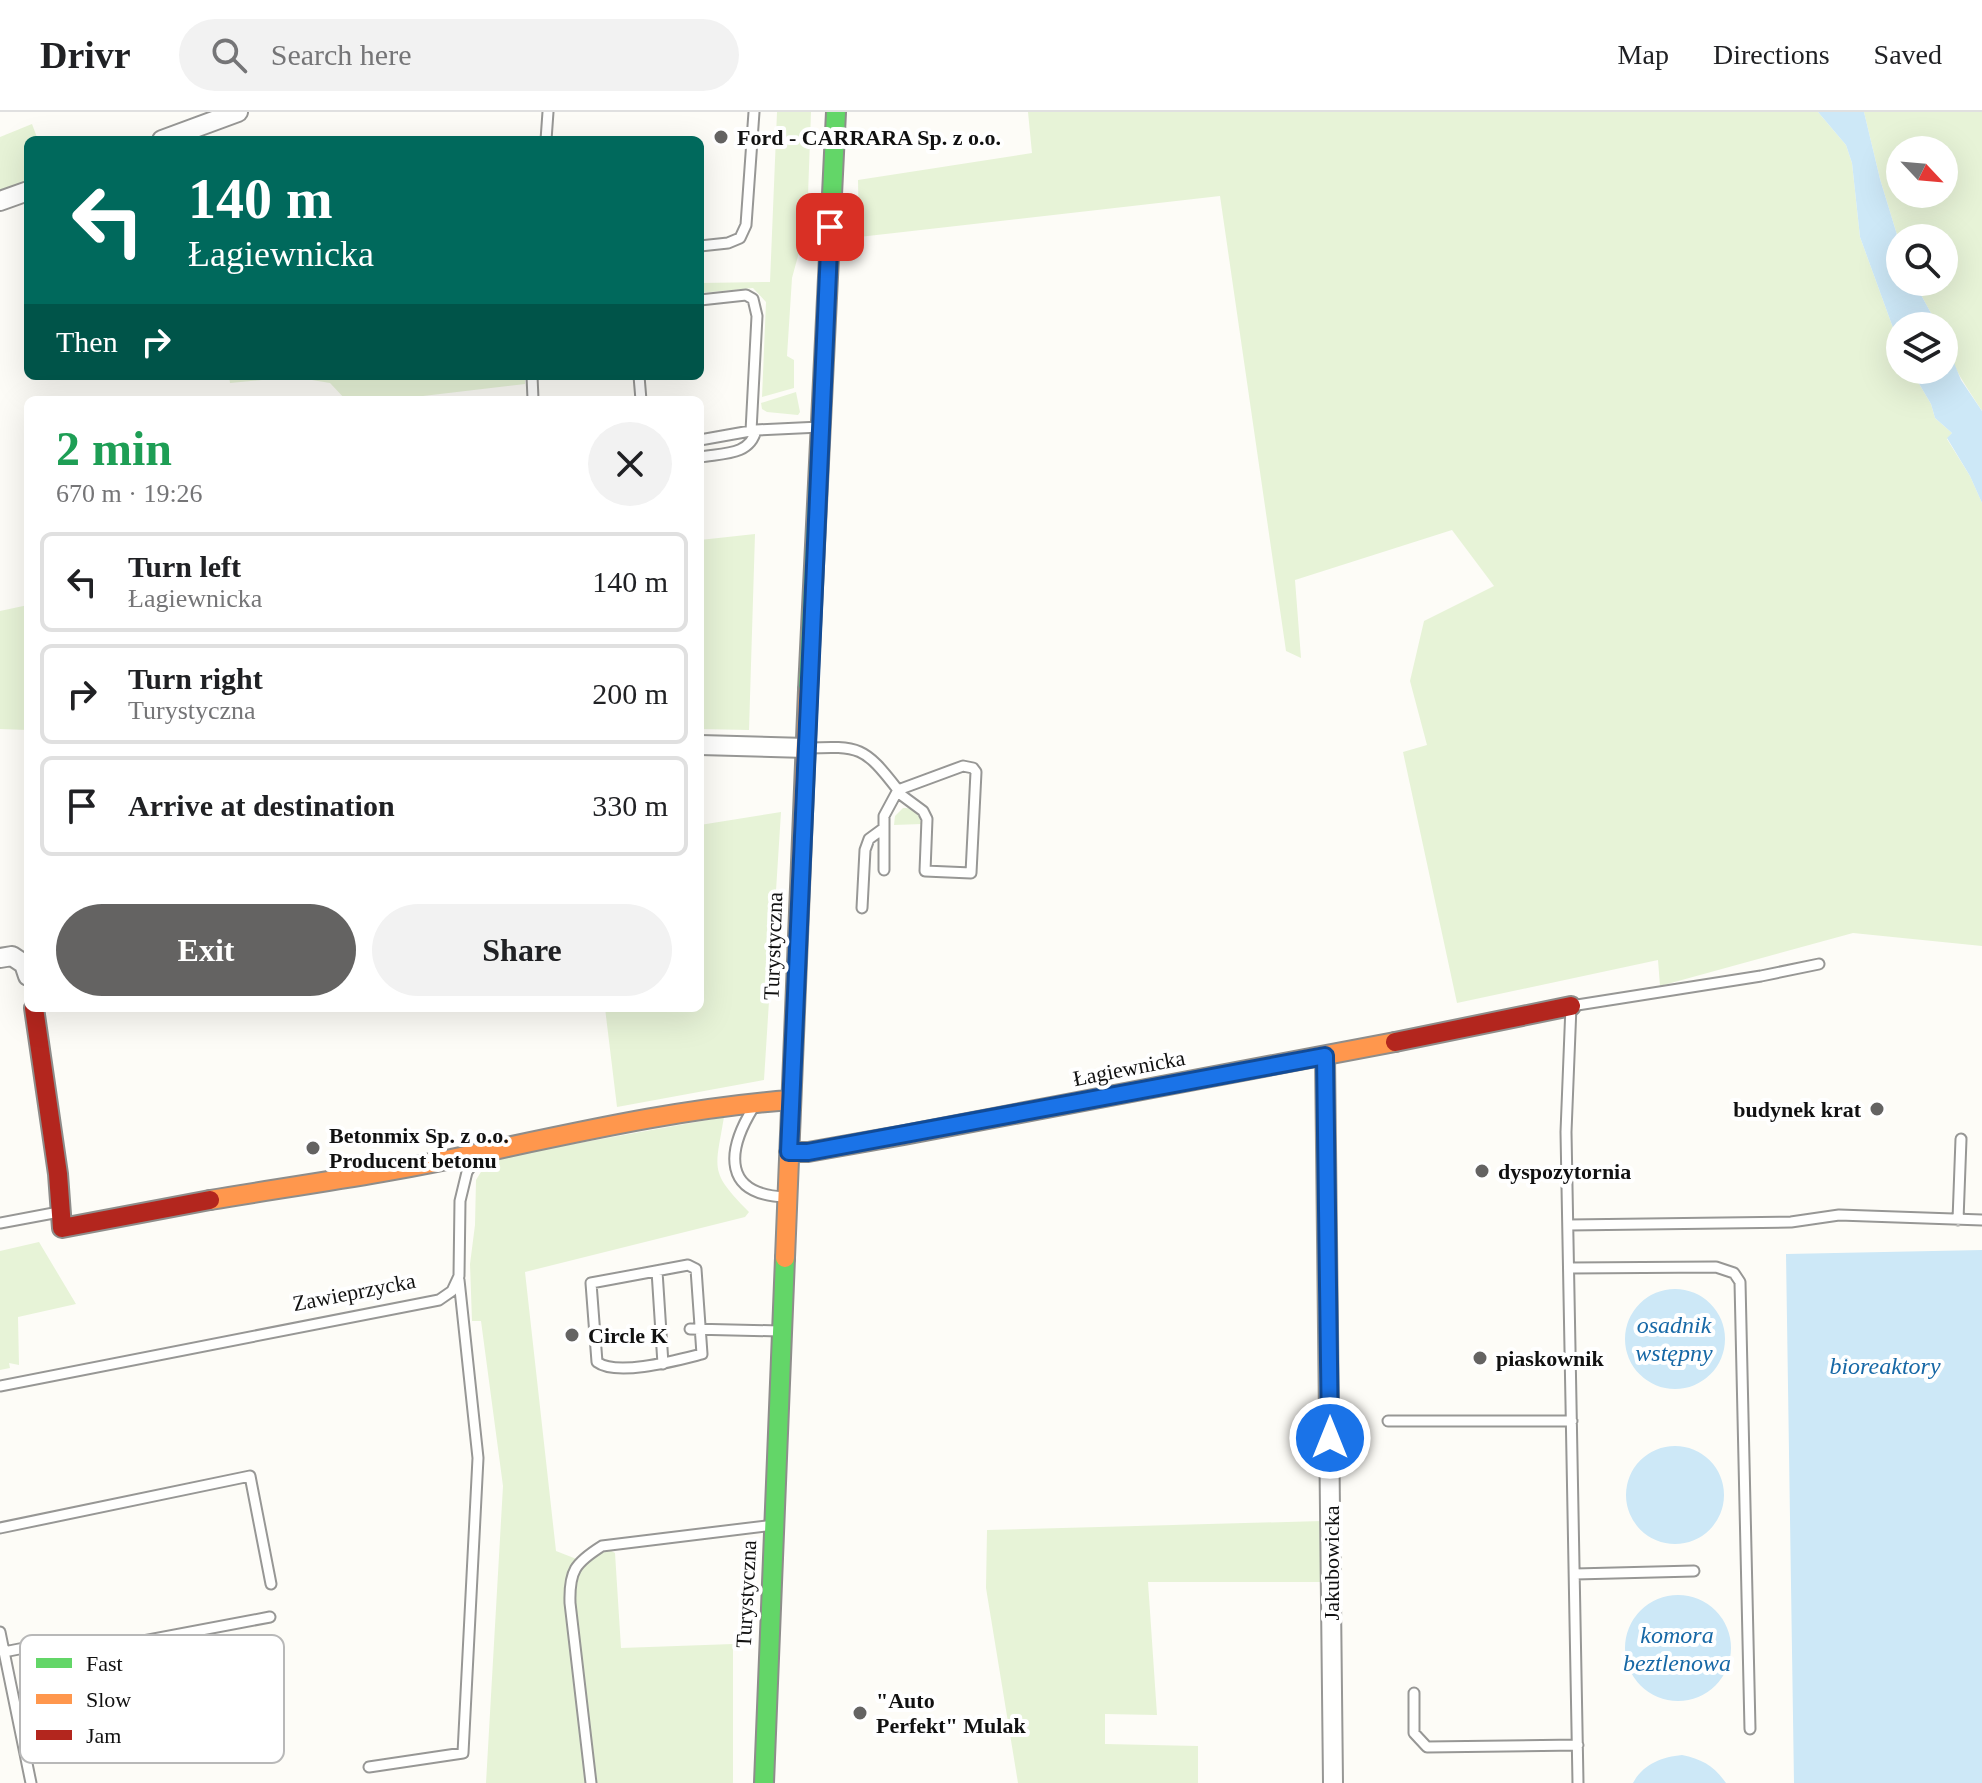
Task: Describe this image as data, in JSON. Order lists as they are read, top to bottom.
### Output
{
  "streets": {
    "street": ["Turystyczna", "Łagiewnicka", "Jakubowicka"],
    "lane": ["Zawieprzycka"]
  },
  "crossings": [
    ["Turystyczna", "Łagiewnicka"],
    ["Łagiewnicka", "Jakubowicka"]
  ],
  "water": ["osadnik wstępny", "bioreaktory", "komora beztlenowa"],
  "places": [
    "Ford - CARRARA Sp. z o.o.",
    "budynek krat",
    "Betonmix Sp. z o.o. Producent betonu",
    "dyspozytornia",
    "Circle K",
    "piaskownik",
    "\"Auto Perfekt\" Mulak"
  ],
  "legend": ["Fast", "Slow", "Jam"],
  "north": "bottom right",
  "page": {
    "header": "Drivr",
    "search": "Search here",
    "nav": ["Map", "Directions", "Saved"],
    "turn": ["140 m", "Łagiewnicka"],
    "then": "Then",
    "heading": ["2 min", "670 m · 19:26"],
    "list": [
      {
        "name": "Turn left",
        "note": "Łagiewnicka",
        "value": "140 m"
      },
      {
        "name": "Turn right",
        "note": "Turystyczna",
        "value": "200 m"
      },
      {
        "name": "Arrive at destination",
        "value": "330 m"
      }
    ],
    "buttons": ["Exit", "Share"]
  }
}
